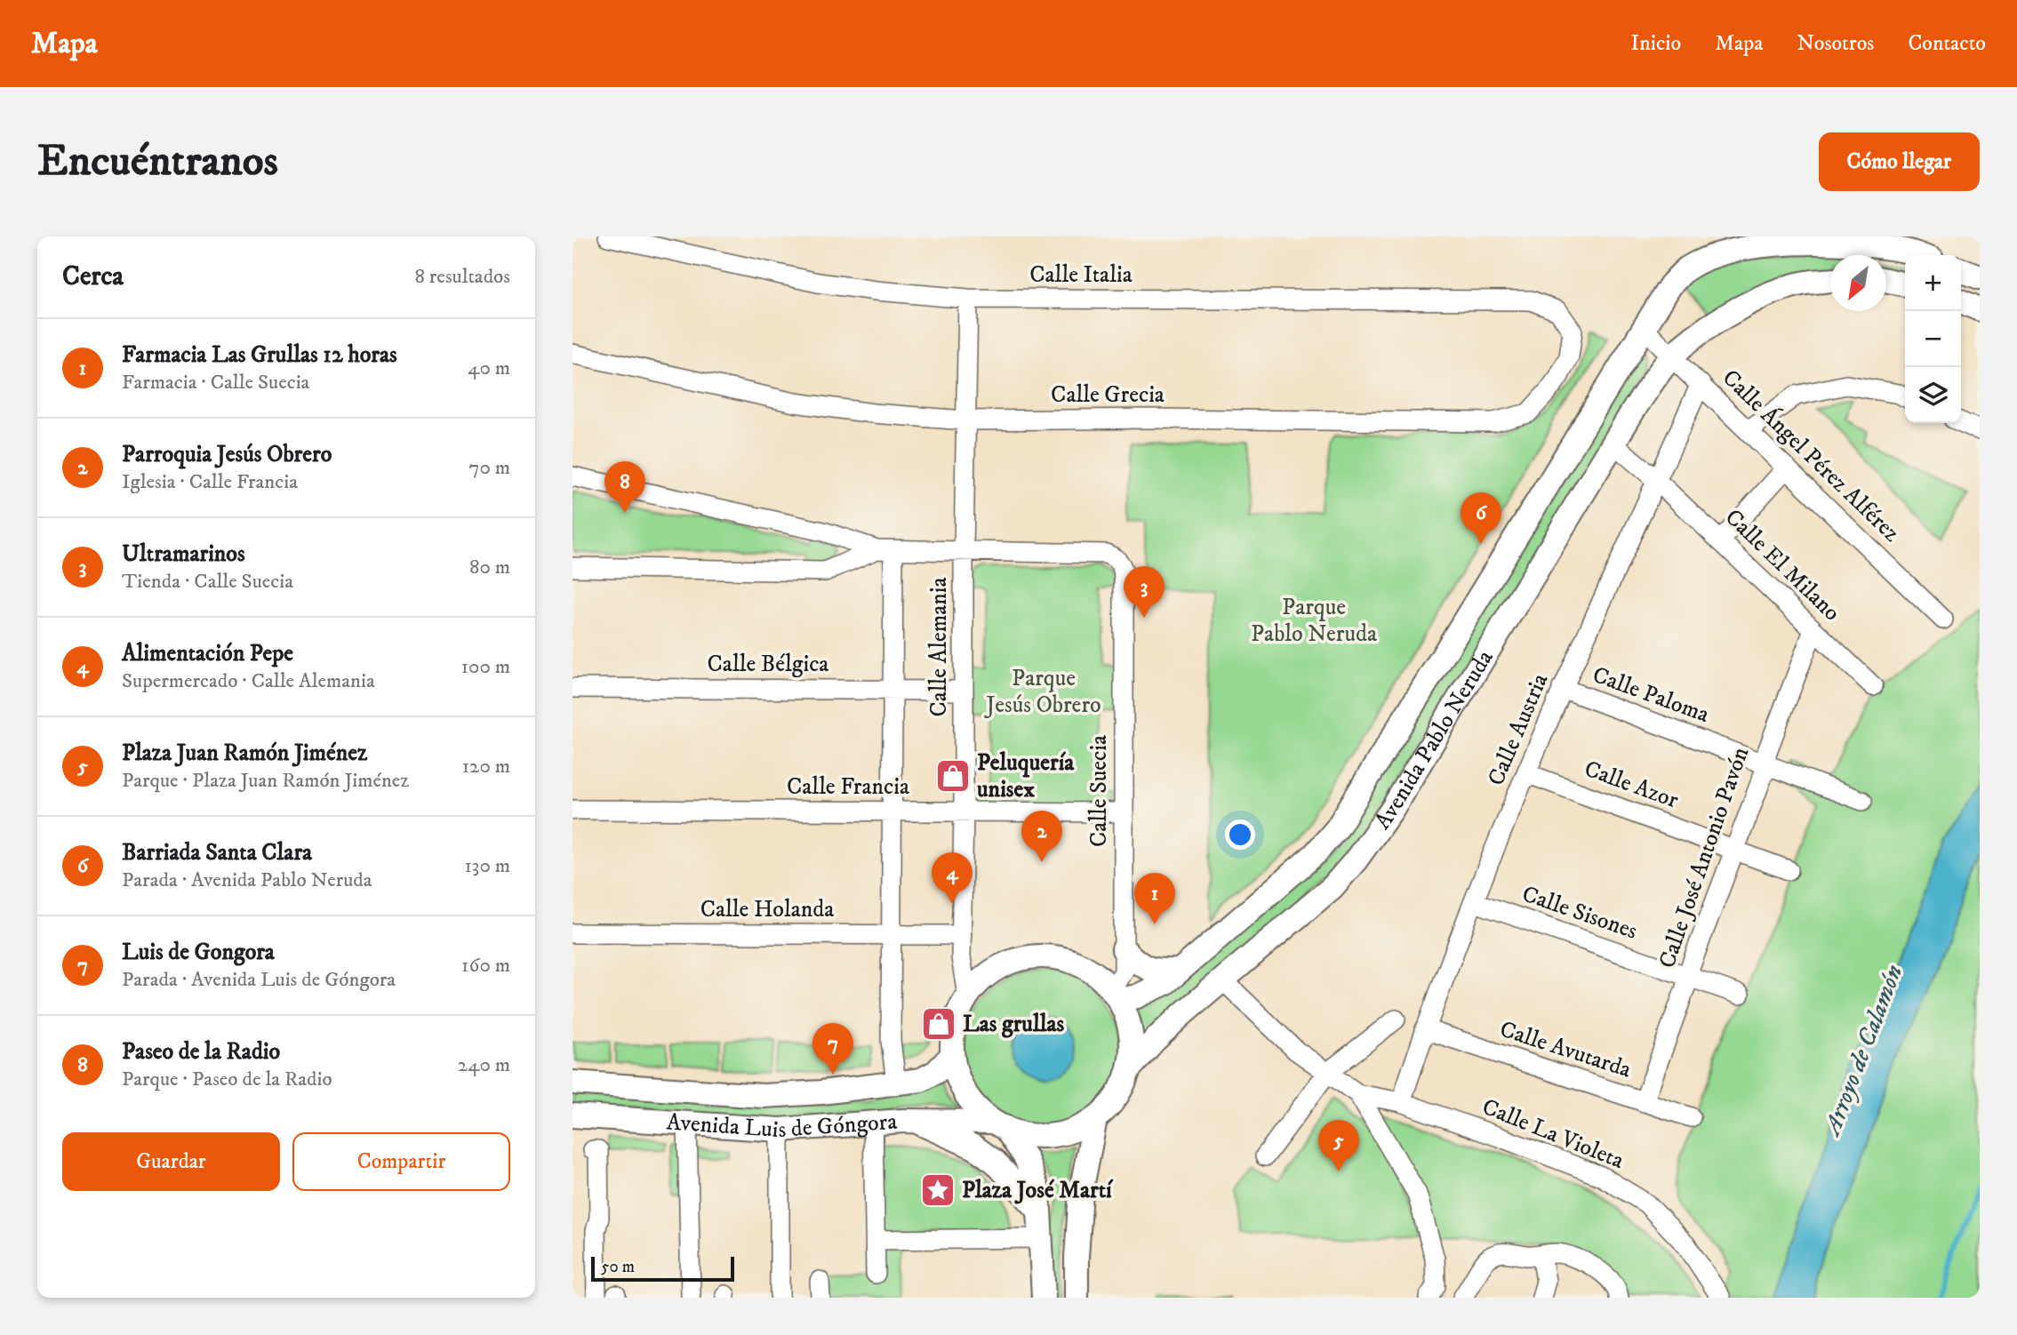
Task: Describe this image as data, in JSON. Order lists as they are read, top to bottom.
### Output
{
  "streets": {
    "main road": ["Avenida Pablo Neruda", "Avenida Luis de Góngora"],
    "street": [
      "Calle Italia",
      "Calle Grecia",
      "Calle Ángel Pérez Alférez",
      "Calle El Milano",
      "Calle Alemania",
      "Calle Bélgica",
      "Calle Paloma",
      "Calle Austria",
      "Calle Azor",
      "Calle Francia",
      "Calle Suecia",
      "Calle José Antonio Pavón",
      "Calle Holanda",
      "Calle Sisones",
      "Calle Avutarda",
      "Calle La Violeta"
    ]
  },
  "crossings": [
    ["Calle Italia", "Calle Grecia"],
    ["Calle Italia", "Calle Alemania"],
    ["Calle Grecia", "Calle Alemania"],
    ["Calle Ángel Pérez Alférez", "Calle Austria"],
    ["Calle Ángel Pérez Alférez", "Avenida Pablo Neruda"],
    ["Calle El Milano", "Calle Austria"],
    ["Calle El Milano", "Avenida Pablo Neruda"],
    ["Calle El Milano", "Calle José Antonio Pavón"],
    ["Calle Alemania", "Calle Bélgica"],
    ["Calle Alemania", "Avenida Pablo Neruda"],
    ["Calle Alemania", "Calle Francia"],
    ["Calle Alemania", "Calle Suecia"],
    ["Calle Alemania", "Calle Holanda"],
    ["Calle Alemania", "Avenida Luis de Góngora"],
    ["Calle Paloma", "Calle Austria"],
    ["Calle Paloma", "Calle José Antonio Pavón"],
    ["Calle Austria", "Calle Azor"],
    ["Calle Austria", "Calle Sisones"],
    ["Calle Austria", "Calle Avutarda"],
    ["Calle Austria", "Calle La Violeta"],
    ["Avenida Pablo Neruda", "Calle Suecia"],
    ["Avenida Pablo Neruda", "Avenida Luis de Góngora"],
    ["Calle Azor", "Calle José Antonio Pavón"],
    ["Calle Francia", "Calle Suecia"],
    ["Calle Suecia", "Avenida Luis de Góngora"],
    ["Calle José Antonio Pavón", "Calle Sisones"],
    ["Calle José Antonio Pavón", "Calle Avutarda"]
  ],
  "water": ["Arroyo de Calamón"],
  "parks": ["Parque Pablo Neruda", "Parque Jesús Obrero"],
  "places": {
    "shop": ["Peluquería unisex", "Las grullas"],
    "place": ["Plaza José Martí"]
  },
  "scale_bar": "50 m",
  "north": "bottom left",
  "page": {
    "header": "Mapa",
    "nav": [
      "Inicio",
      "Mapa",
      "Nosotros",
      "Contacto"
    ],
    "buttons": [
      "Cómo llegar",
      ["Guardar", "Compartir"]
    ],
    "title": "Encuéntranos",
    "heading": ["Cerca", "8 resultados"],
    "map_buttons": ["+", "−"],
    "list": [
      {
        "mark": "1",
        "name": "Farmacia Las Grullas 12 horas",
        "note": "Farmacia · Calle Suecia",
        "value": "40 m"
      },
      {
        "mark": "2",
        "name": "Parroquia Jesús Obrero",
        "note": "Iglesia · Calle Francia",
        "value": "70 m"
      },
      {
        "mark": "3",
        "name": "Ultramarinos",
        "note": "Tienda · Calle Suecia",
        "value": "80 m"
      },
      {
        "mark": "4",
        "name": "Alimentación Pepe",
        "note": "Supermercado · Calle Alemania",
        "value": "100 m"
      },
      {
        "mark": "5",
        "name": "Plaza Juan Ramón Jiménez",
        "note": "Parque · Plaza Juan Ramón Jiménez",
        "value": "120 m"
      },
      {
        "mark": "6",
        "name": "Barriada Santa Clara",
        "note": "Parada · Avenida Pablo Neruda",
        "value": "130 m"
      },
      {
        "mark": "7",
        "name": "Luis de Gongora",
        "note": "Parada · Avenida Luis de Góngora",
        "value": "160 m"
      },
      {
        "mark": "8",
        "name": "Paseo de la Radio",
        "note": "Parque · Paseo de la Radio",
        "value": "240 m"
      }
    ],
    "pins": [
      "8",
      "6",
      "3",
      "2",
      "4",
      "1",
      "7",
      "5"
    ],
    "scale": "50 m"
  }
}
